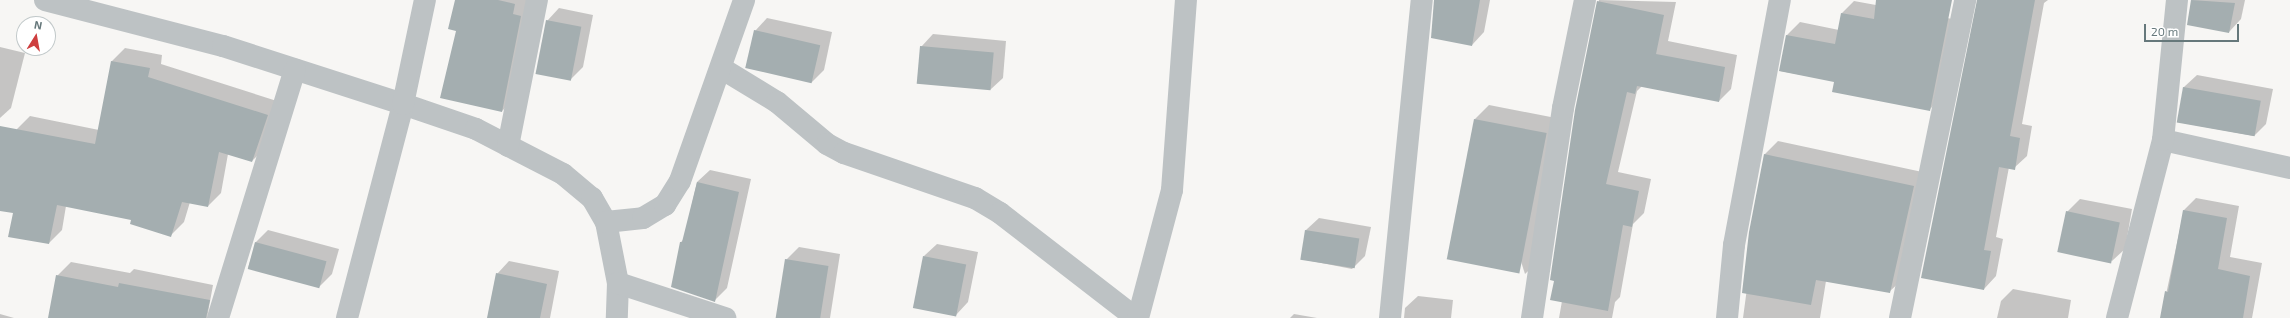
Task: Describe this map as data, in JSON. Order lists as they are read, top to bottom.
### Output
{
  "scale_bar": "20 m",
  "north": "top"
}
